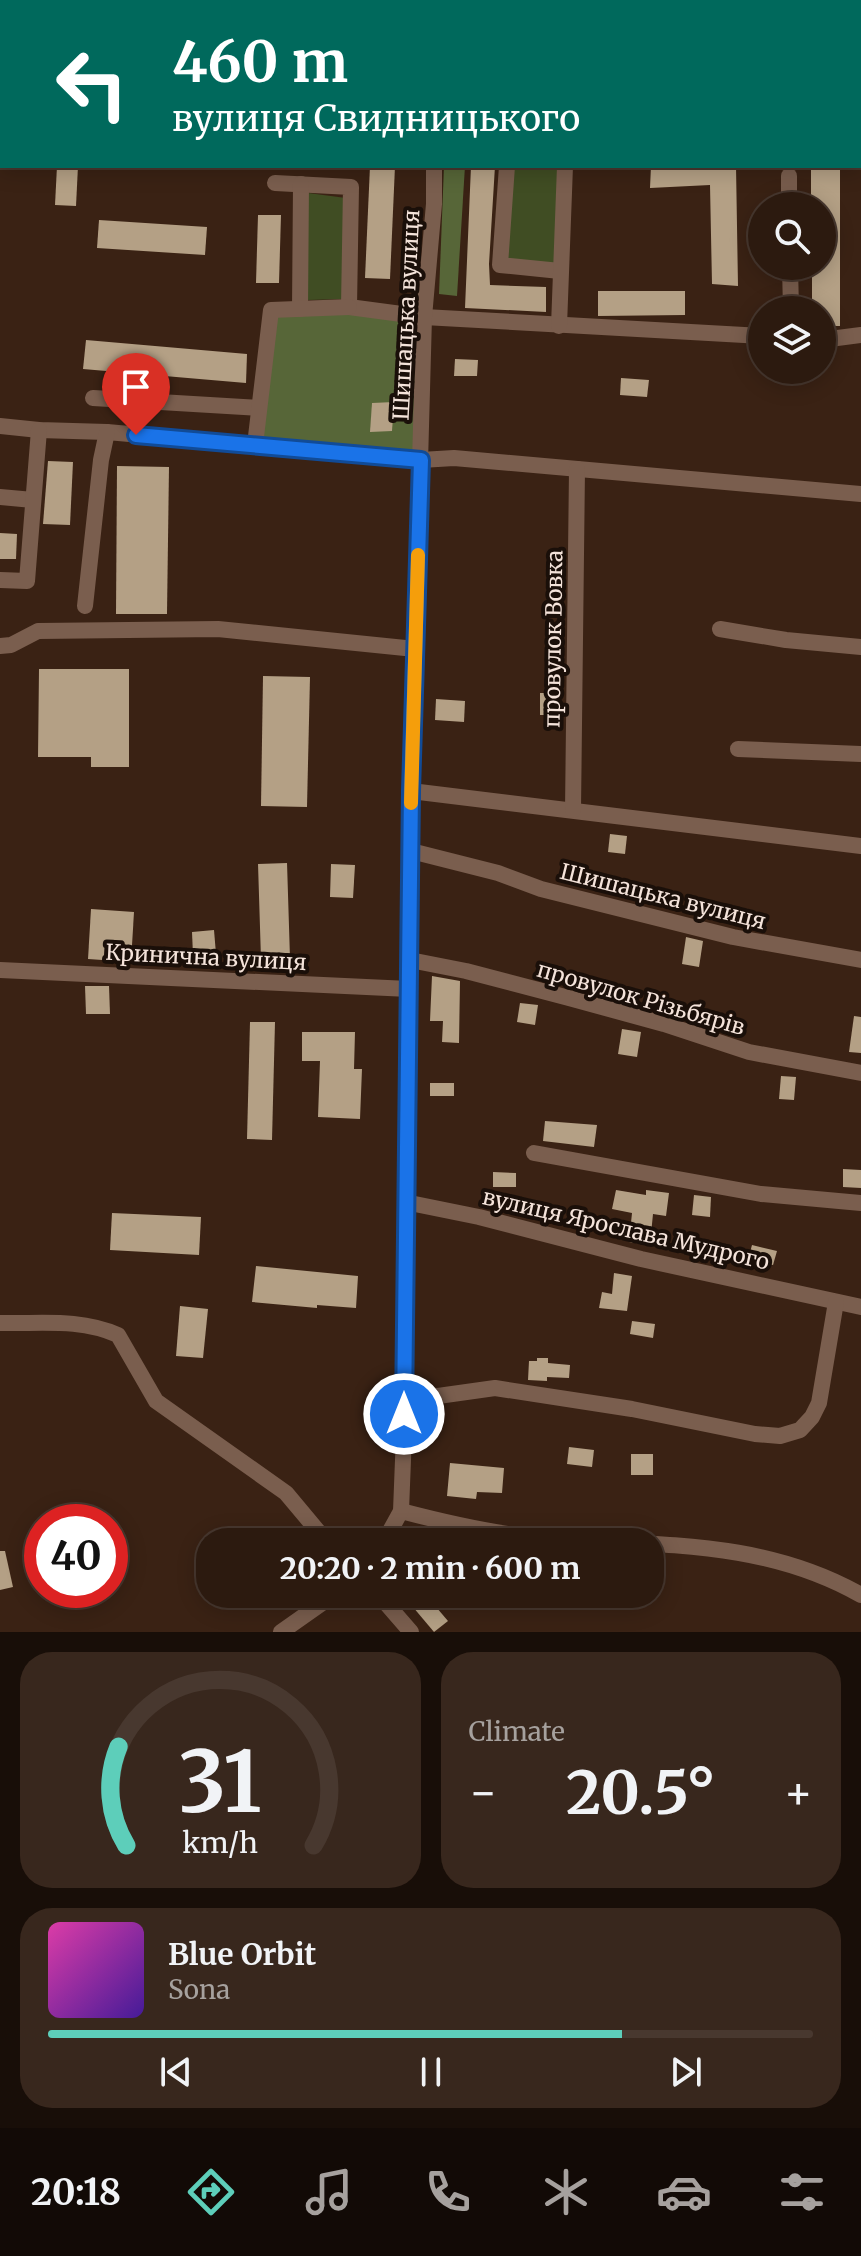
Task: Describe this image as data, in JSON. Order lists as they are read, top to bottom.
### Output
{
  "streets": {
    "street": [
      "Шишацька вулиця",
      "провулок Вовка",
      "Кринична вулиця",
      "провулок Різьбярів",
      "вулиця Ярослава Мудрого"
    ]
  },
  "crossings": [
    ["Шишацька вулиця", "Кринична вулиця"],
    ["Шишацька вулиця", "провулок Різьбярів"],
    ["Шишацька вулиця", "вулиця Ярослава Мудрого"]
  ],
  "page": {
    "turn": ["460 m", "вулиця Свидницького"],
    "limit": "40",
    "trip": "20:20 · 2 min · 600 m",
    "tile": "Climate",
    "heat": ["−", "20.5°", "+"],
    "song": ["Blue Orbit", "Sona"],
    "tabs": "20:18",
    "gauge": ["31", "km/h"]
  }
}
